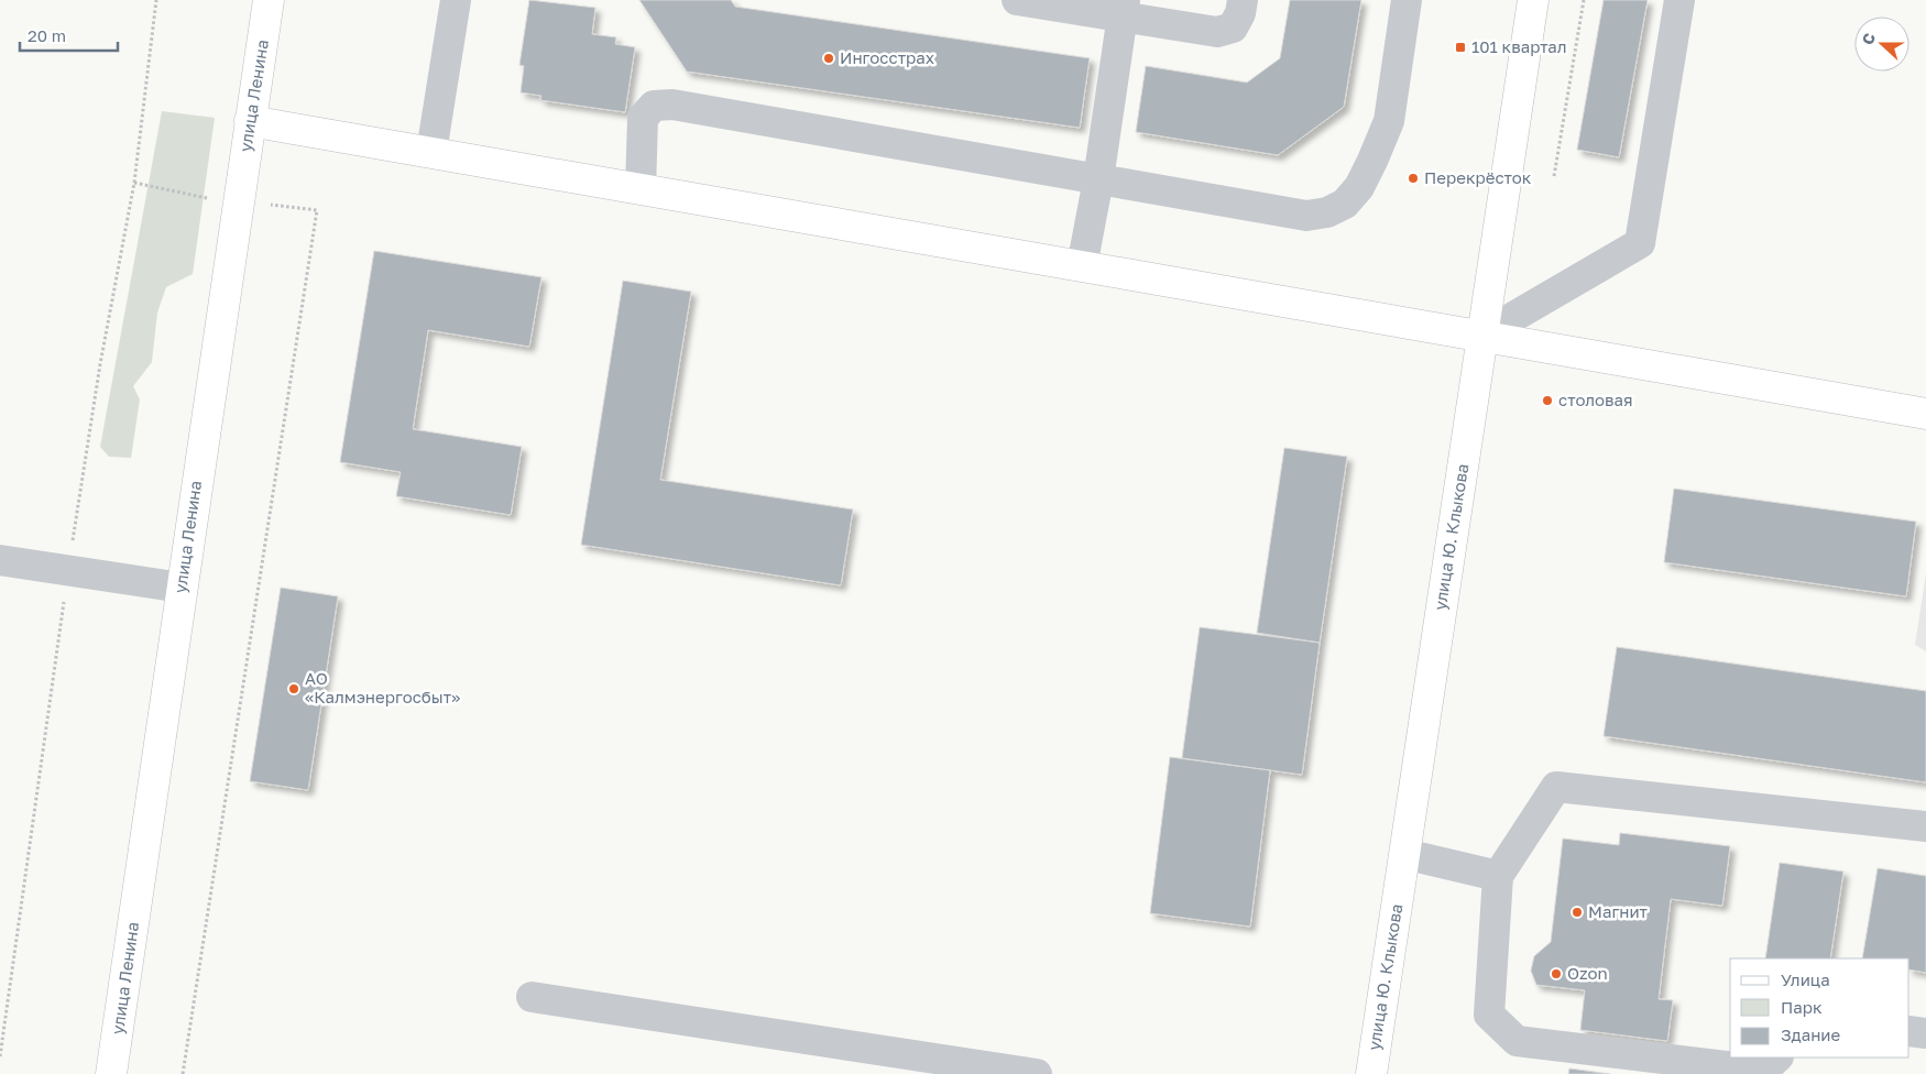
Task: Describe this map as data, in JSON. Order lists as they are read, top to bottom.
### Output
{
  "streets": {
    "main road": ["улица Ленина", "улица Ю. Клыкова"]
  },
  "places": {
    "transit": ["101 квартал"],
    "other": [
      "Ингосстрах",
      "Перекрёсток",
      "столовая",
      "АО «Калмэнергосбыт»",
      "Магнит",
      "Ozon"
    ]
  },
  "legend": ["Улица", "Парк", "Здание"],
  "scale_bar": "20 m",
  "north": "left"
}
